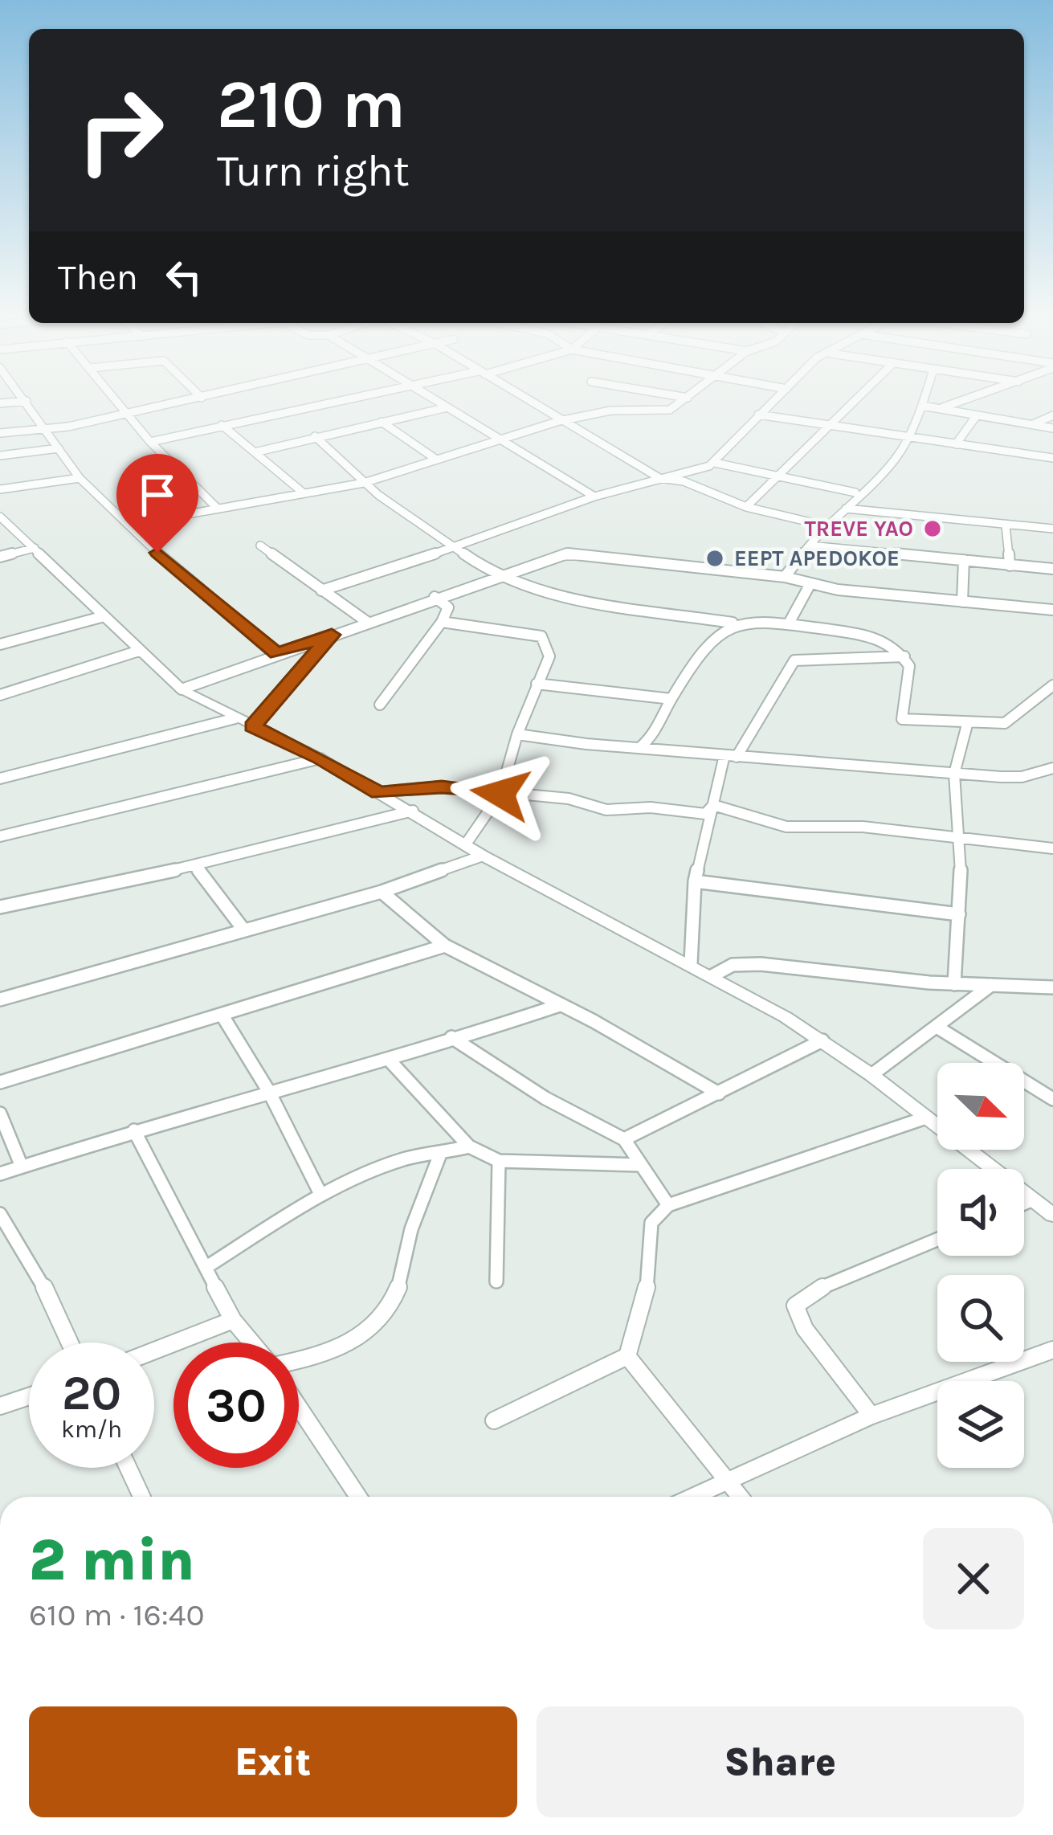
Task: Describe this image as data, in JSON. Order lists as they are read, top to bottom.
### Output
{
  "places": ["TREVE YAO", "EEPT APEDOKOE"],
  "north": "bottom right",
  "page": {
    "turn": ["210 m", "Turn right"],
    "then": "Then",
    "speed": "20 km/h",
    "limit": "30",
    "heading": ["2 min", "610 m · 16:40"],
    "buttons": ["Exit", "Share"]
  }
}
